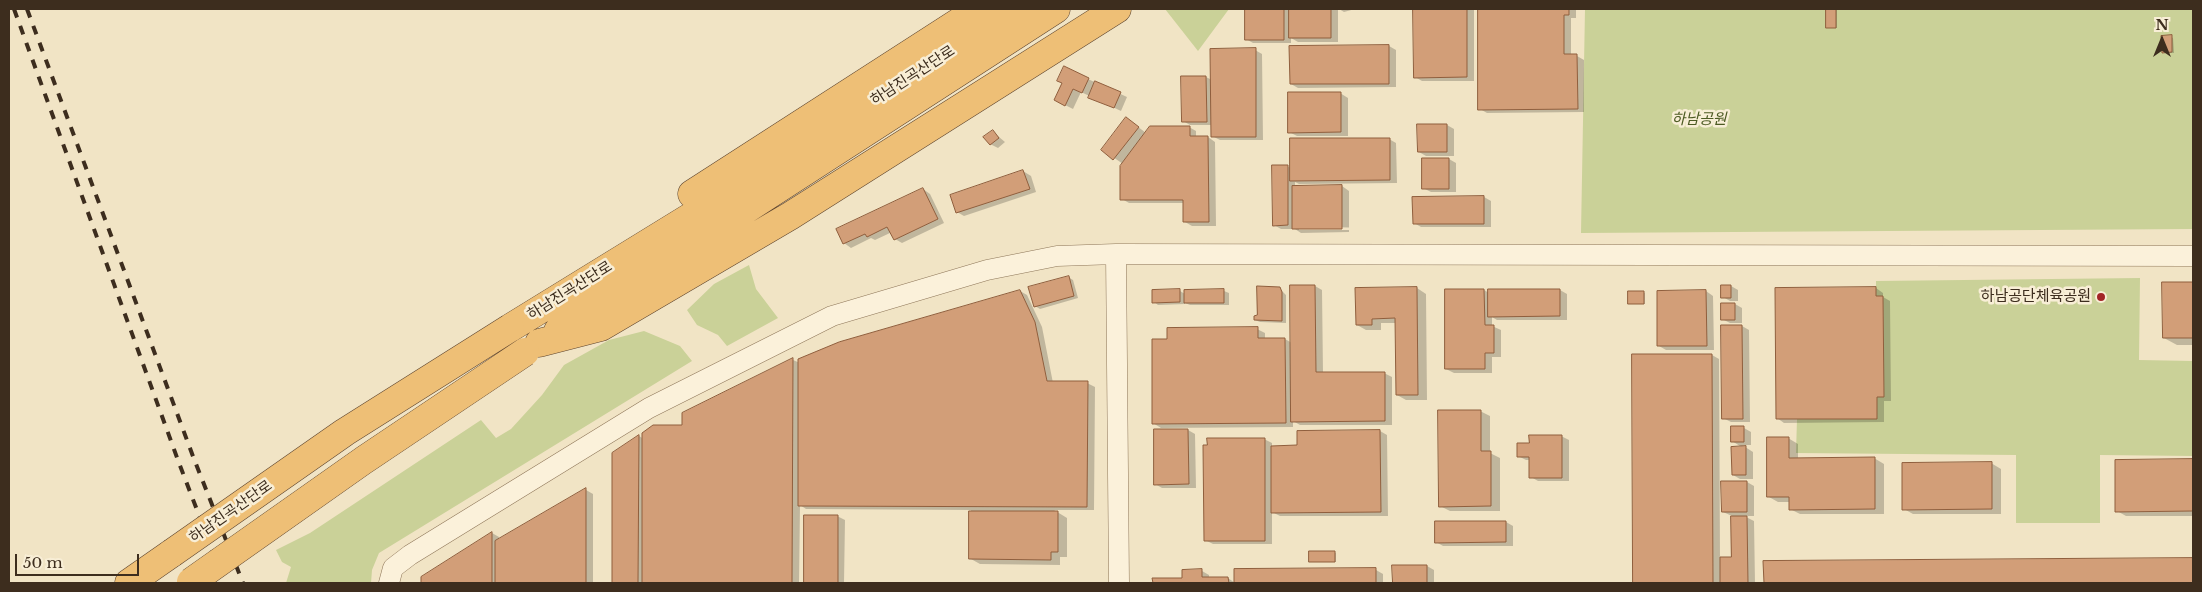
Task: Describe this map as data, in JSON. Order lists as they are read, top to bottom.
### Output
{
  "streets": {
    "highway": ["하남진곡산단로"]
  },
  "parks": ["하남공원"],
  "places": ["하남공단체육공원"],
  "scale_bar": "50 m",
  "north": "top"
}
